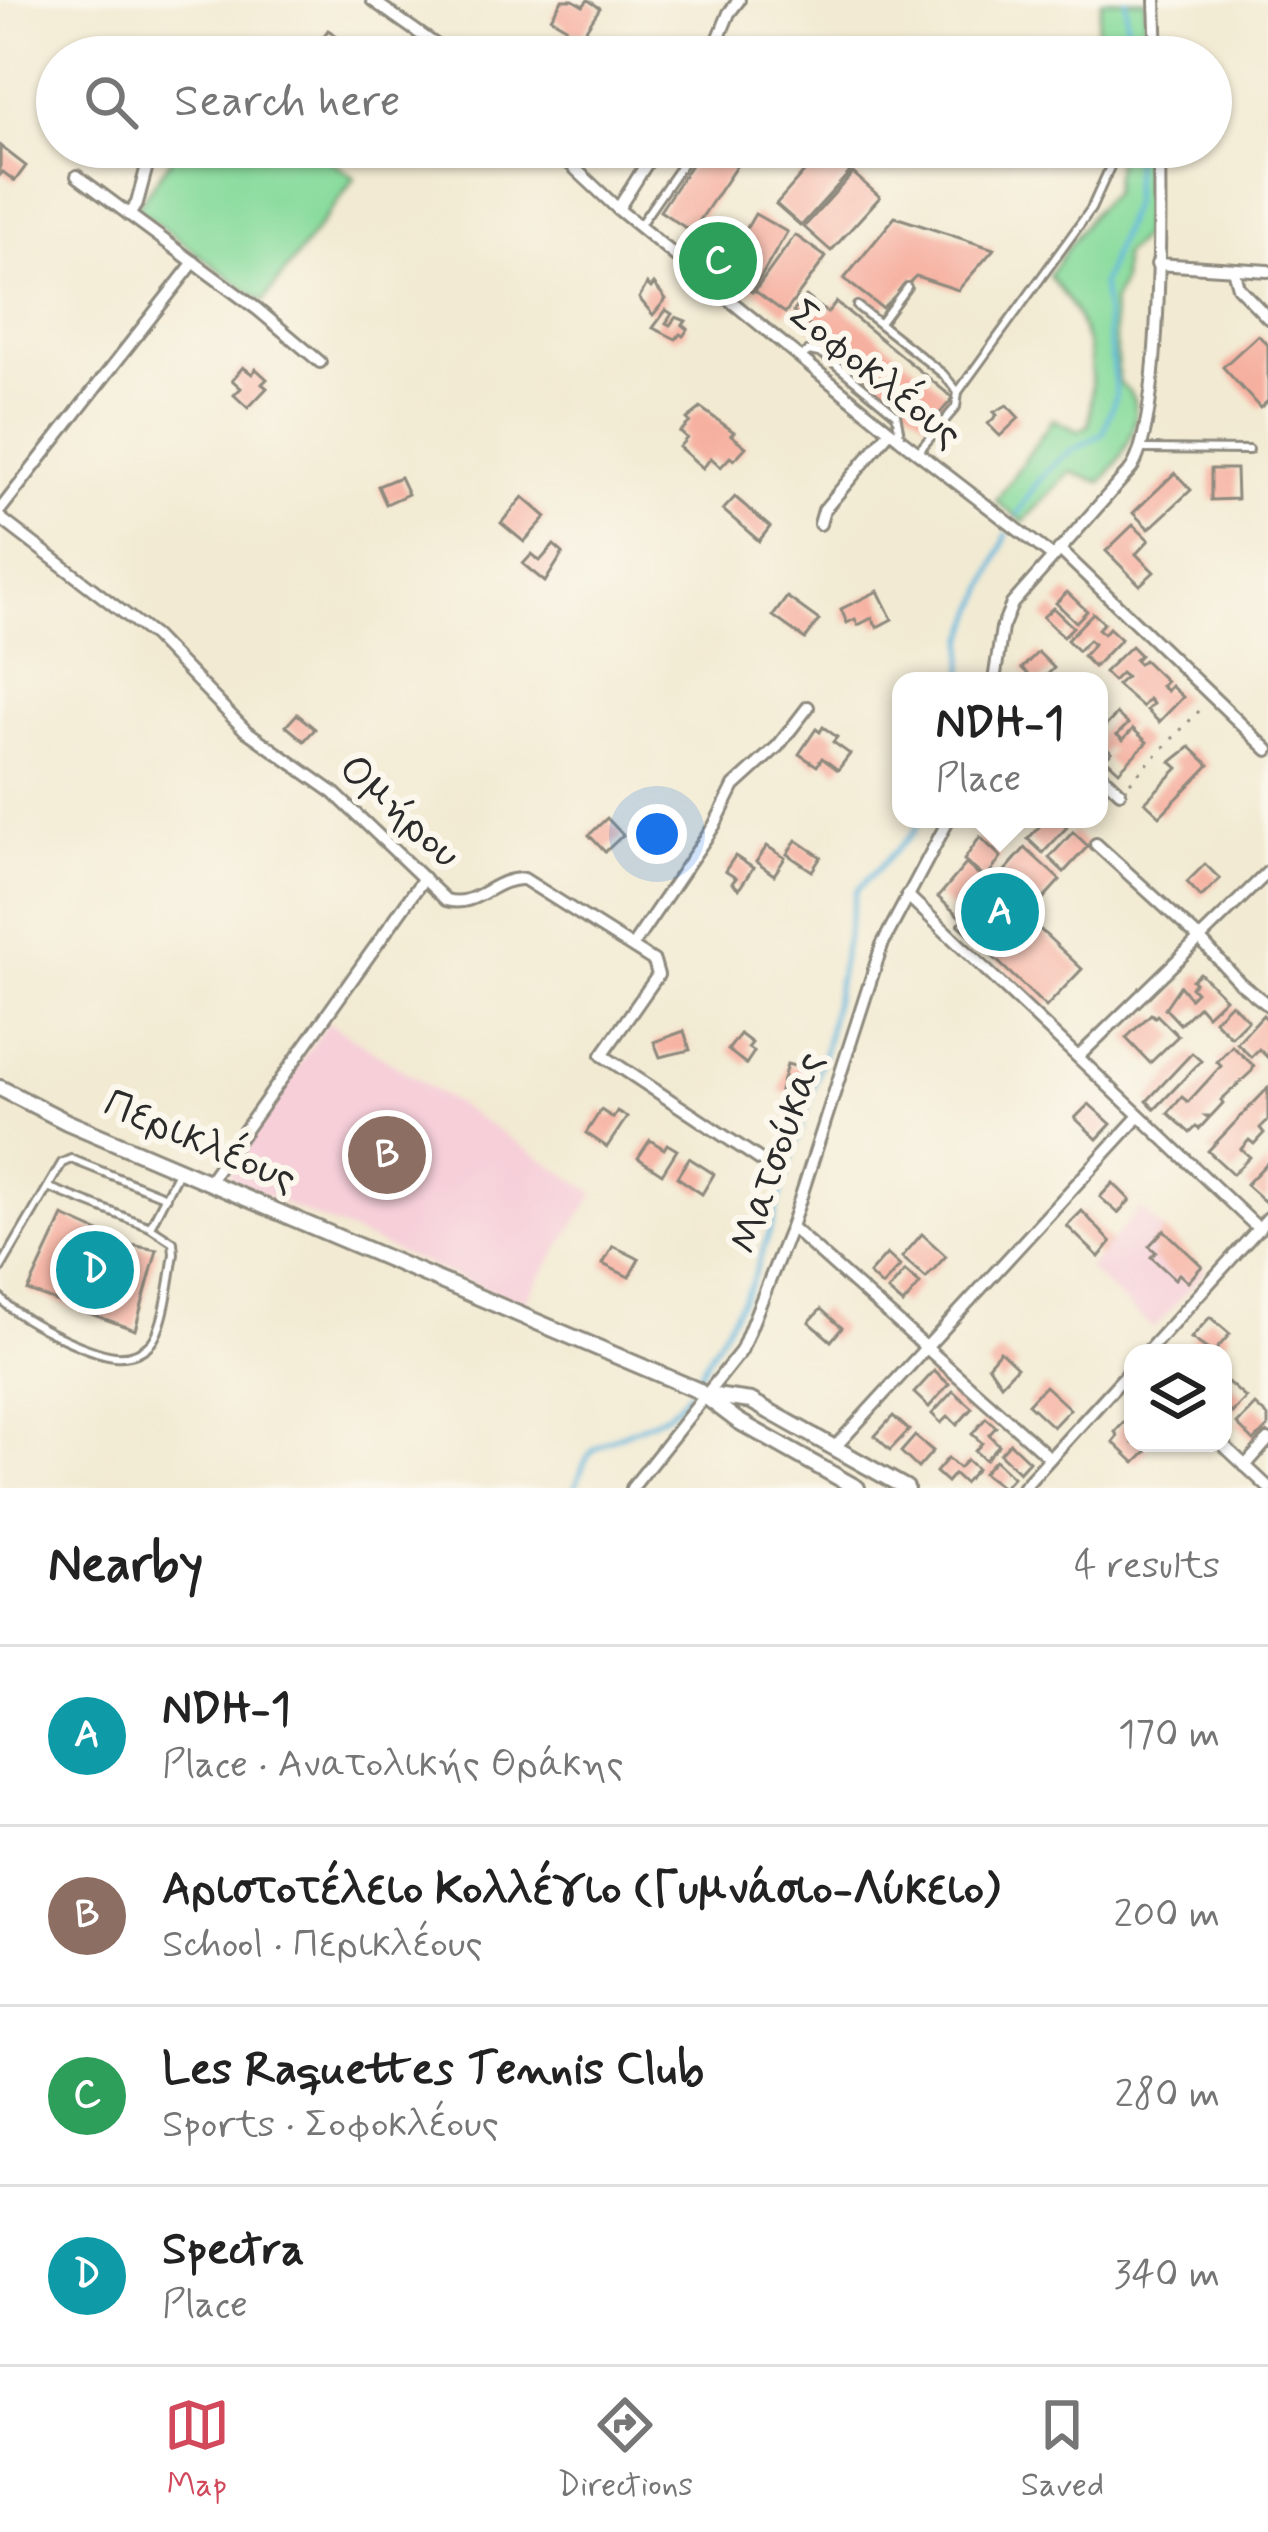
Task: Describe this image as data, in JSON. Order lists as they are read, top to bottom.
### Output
{
  "streets": {
    "street": [
      "Σοφοκλέους",
      "Ομήρου",
      "Περικλέους",
      "Ματσούκας"
    ]
  },
  "crossings": [
    ["Περικλέους", "Ματσούκας"]
  ],
  "page": {
    "search": "Search here",
    "pins": [
      "C",
      "A",
      "B",
      "D"
    ],
    "popup": ["NDH-1", "Place"],
    "heading": ["Nearby", "4 results"],
    "list": [
      {
        "mark": "A",
        "name": "NDH-1",
        "note": "Place · Ανατολικής Θράκης",
        "value": "170 m"
      },
      {
        "mark": "B",
        "name": "Αριστοτέλειο Κολλέγιο (Γυμνάσιο-Λύκειο)",
        "note": "School · Περικλέους",
        "value": "200 m"
      },
      {
        "mark": "C",
        "name": "Les Raquettes Tennis Club",
        "note": "Sports · Σοφοκλέους",
        "value": "280 m"
      },
      {
        "mark": "D",
        "name": "Spectra",
        "note": "Place",
        "value": "340 m"
      }
    ],
    "nav": ["Map", "Directions", "Saved"]
  }
}
